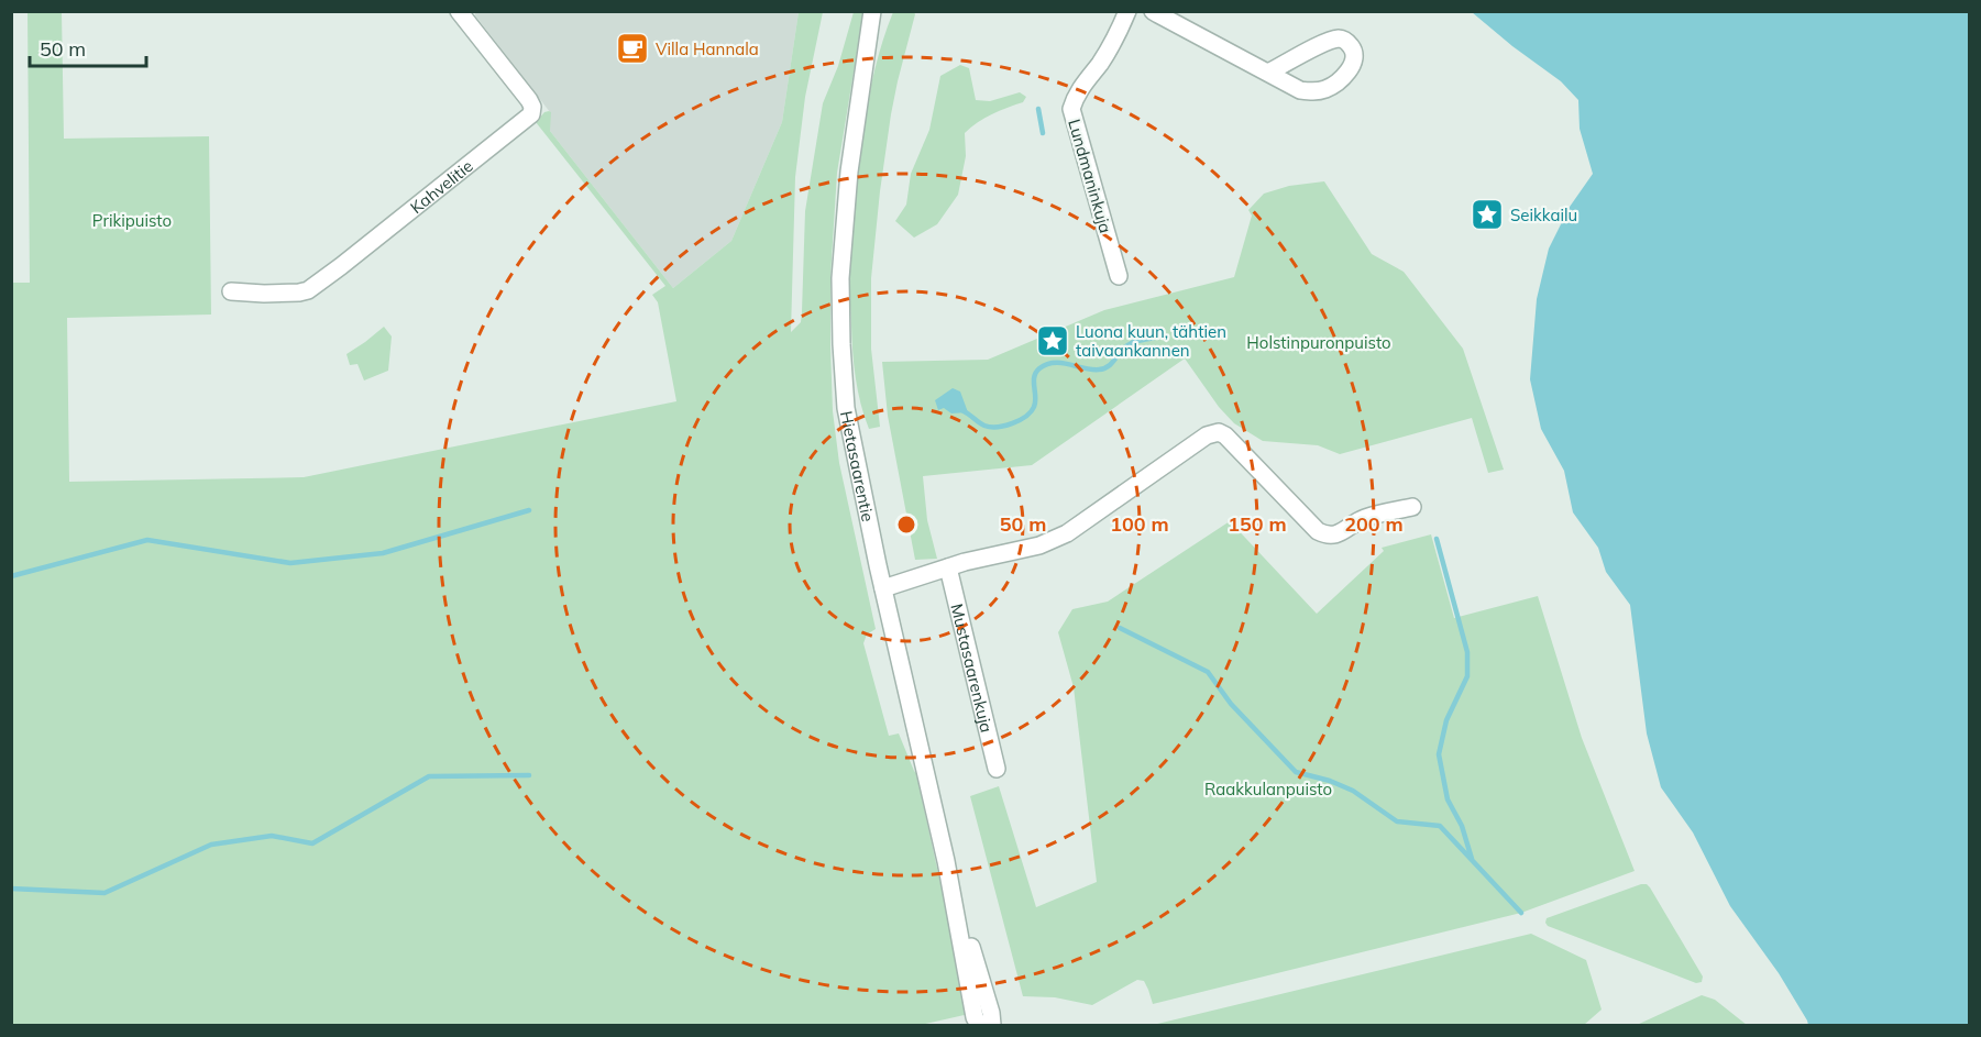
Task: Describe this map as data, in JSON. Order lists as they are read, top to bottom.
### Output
{
  "streets": {
    "street": [
      "Lundmaninkuja",
      "Kahvelitie",
      "Hietasaarentie",
      "Mustasaarenkuja"
    ]
  },
  "parks": ["Prikipuisto", "Holstinpuronpuisto", "Raakkulanpuisto"],
  "places": {
    "cafe": ["Villa Hannala"],
    "place": ["Seikkailu", "Luona kuun, tähtien taivaankannen"]
  },
  "scale_bar": "50 m",
  "rings": [
    "50 m",
    "100 m",
    "150 m",
    "200 m"
  ]
}
